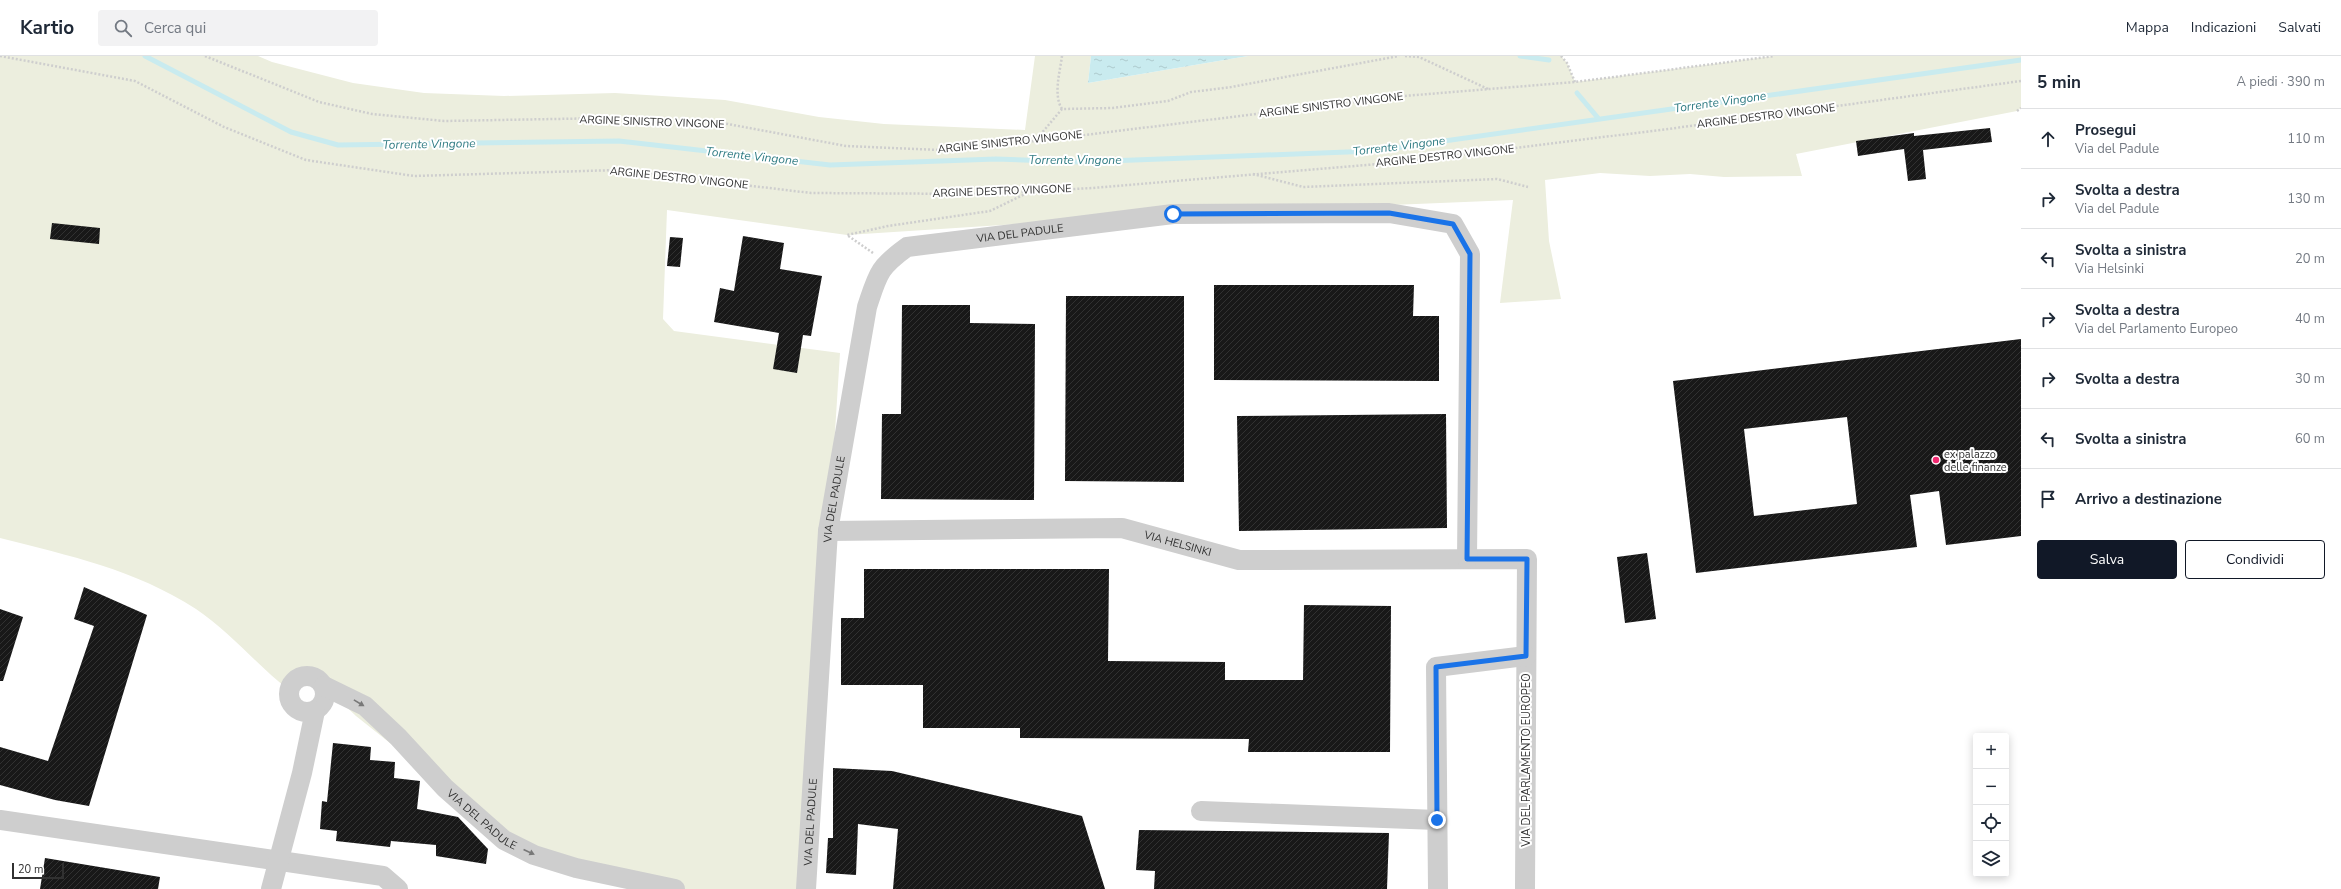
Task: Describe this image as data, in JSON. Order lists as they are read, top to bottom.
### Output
{
  "streets": {
    "street": ["VIA DEL PADULE", "VIA HELSINKI", "VIA DEL PARLAMENTO EUROPEO"],
    "path": ["ARGINE SINISTRO VINGONE", "ARGINE DESTRO VINGONE"]
  },
  "crossings": [
    ["VIA DEL PADULE", "VIA HELSINKI"],
    ["VIA HELSINKI", "VIA DEL PARLAMENTO EUROPEO"]
  ],
  "water": ["Torrente Vingone"],
  "places": ["ex palazzo delle finanze"],
  "scale_bar": "20 m",
  "page": {
    "header": "Kartio",
    "search": "Cerca qui",
    "nav": ["Mappa", "Indicazioni", "Salvati"],
    "heading": ["5 min", "A piedi · 390 m"],
    "list": [
      ["Prosegui", "Via del Padule", "110 m"],
      ["Svolta a destra", "Via del Padule", "130 m"],
      ["Svolta a sinistra", "Via Helsinki", "20 m"],
      ["Svolta a destra", "Via del Parlamento Europeo", "40 m"],
      ["Svolta a destra", "30 m"],
      ["Svolta a sinistra", "60 m"],
      "Arrivo a destinazione"
    ],
    "buttons": ["Salva", "Condividi"],
    "map_buttons": ["+", "−"],
    "scale": "20 m"
  }
}
